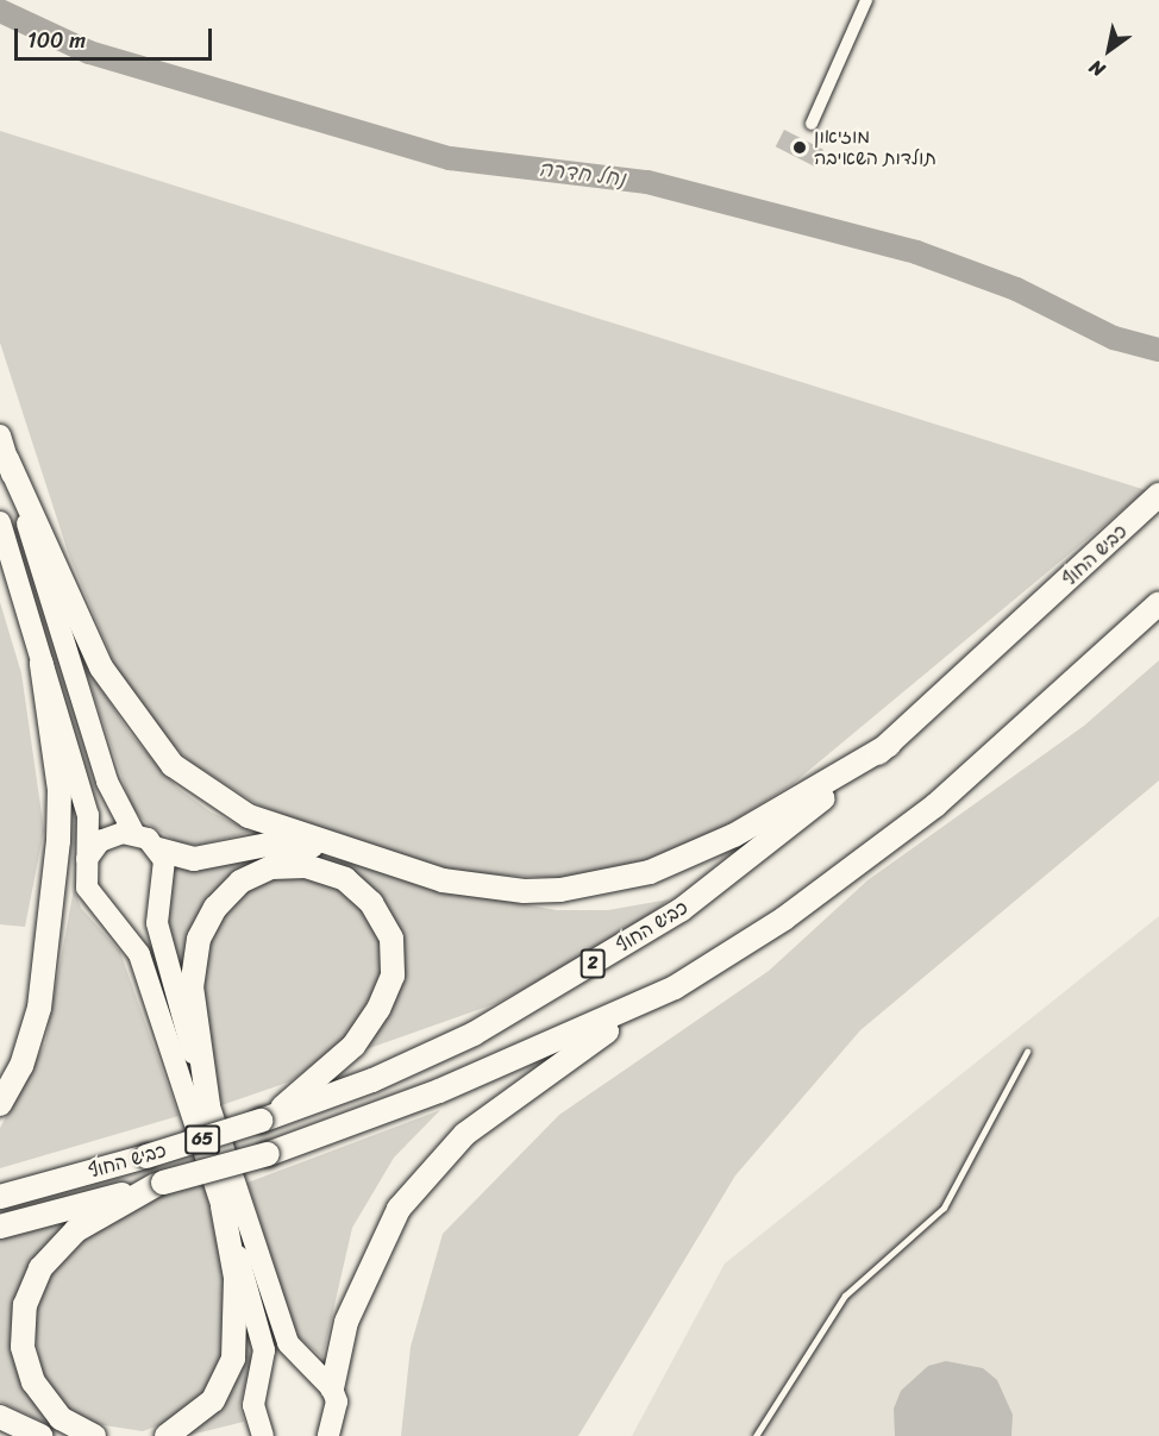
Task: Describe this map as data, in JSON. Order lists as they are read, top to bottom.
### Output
{
  "streets": {
    "highway": ["כביש החוף", "2", "65"]
  },
  "water": ["נחל חדרה"],
  "places": ["מוזיאון תולדות השאיבה"],
  "scale_bar": "100 m",
  "north": "bottom left"
}
